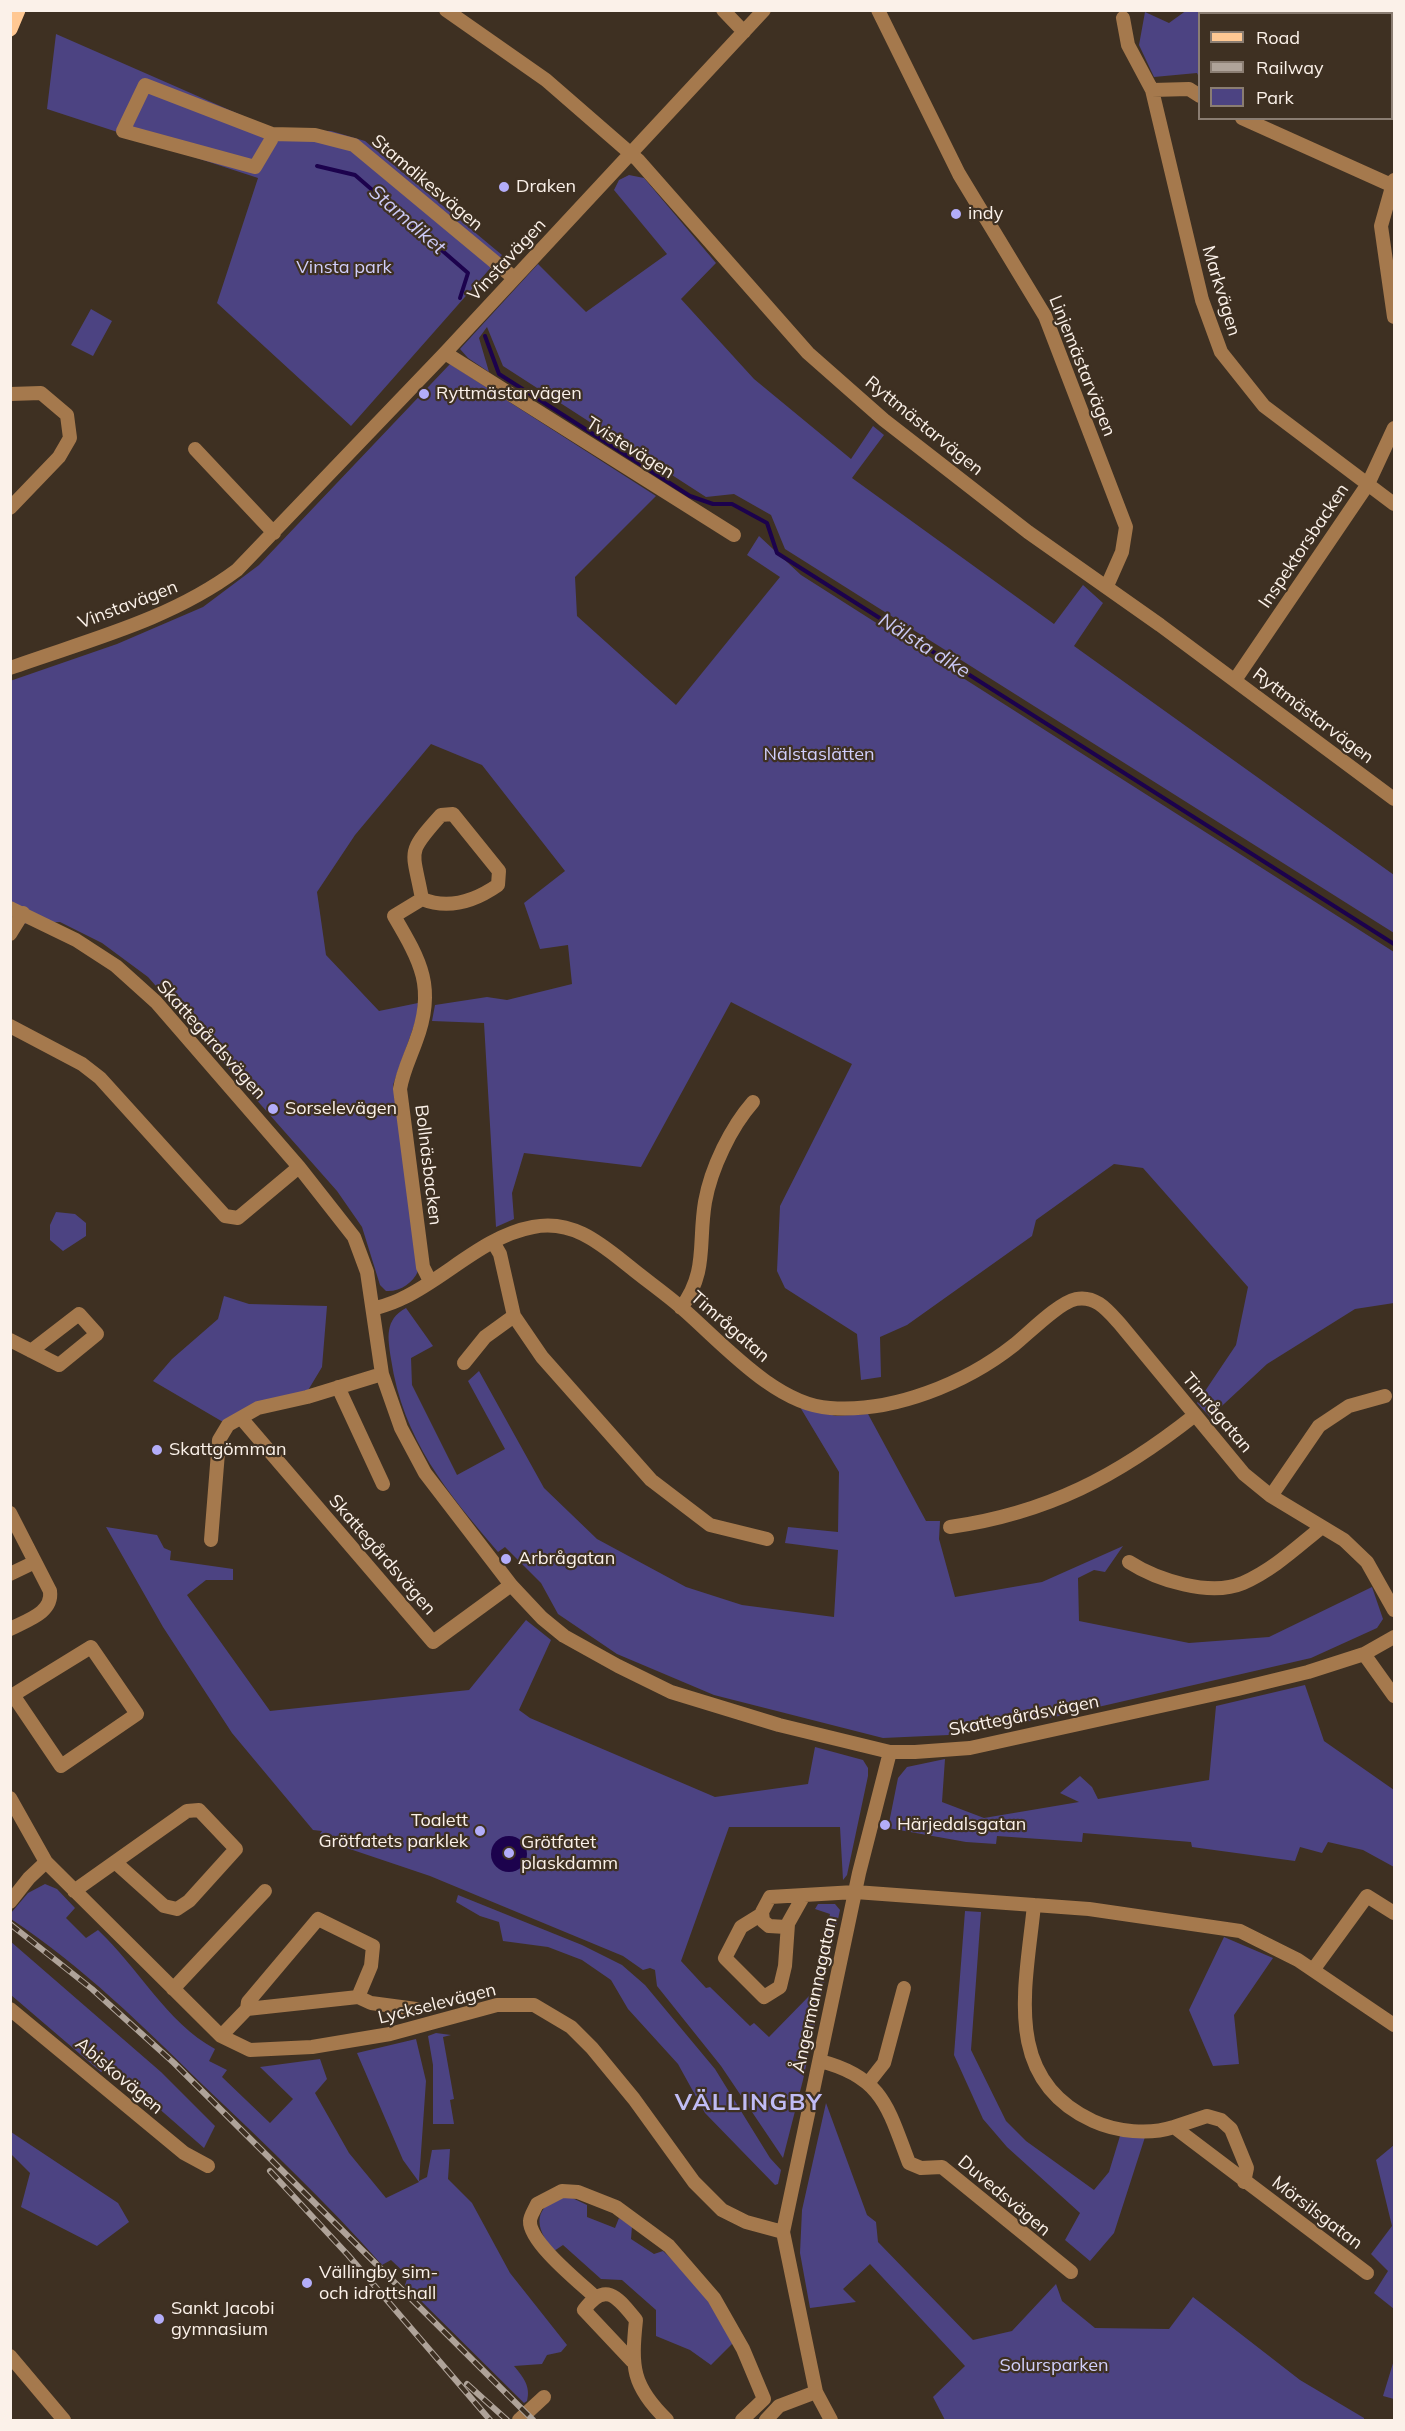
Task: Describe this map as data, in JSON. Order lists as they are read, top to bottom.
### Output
{
  "streets": {
    "street": [
      "Stamdikesvägen",
      "Vinstavägen",
      "Markvägen",
      "Linjemästarvägen",
      "Ryttmästarvägen",
      "Tvistevägen",
      "Inspektorsbacken",
      "Skattegårdsvägen",
      "Bollnäsbacken",
      "Timrågatan",
      "Ångermannagatan",
      "Lyckselevägen",
      "Abiskovägen",
      "Duvedsvägen",
      "Mörsilsgatan"
    ]
  },
  "crossings": [
    ["Stamdikesvägen", "Vinstavägen"],
    ["Vinstavägen", "Ryttmästarvägen"],
    ["Vinstavägen", "Tvistevägen"],
    ["Markvägen", "Inspektorsbacken"],
    ["Linjemästarvägen", "Ryttmästarvägen"],
    ["Ryttmästarvägen", "Inspektorsbacken"],
    ["Skattegårdsvägen", "Timrågatan"],
    ["Skattegårdsvägen", "Ångermannagatan"],
    ["Bollnäsbacken", "Timrågatan"],
    ["Ångermannagatan", "Lyckselevägen"],
    ["Ångermannagatan", "Duvedsvägen"]
  ],
  "districts": ["VÄLLINGBY"],
  "water": ["Stamdiket", "Nälsta dike"],
  "parks": ["Vinsta park", "Nälstaslätten", "Solursparken"],
  "places": [
    "Draken",
    "indy",
    "Ryttmästarvägen",
    "Sorselevägen",
    "Skattgömman",
    "Arbrågatan",
    "Härjedalsgatan",
    "Toalett Grötfatets parklek",
    "Grötfatet plaskdamm",
    "Vällingby sim- och idrottshall",
    "Sankt Jacobi gymnasium"
  ],
  "legend": ["Road", "Railway", "Park"]
}
